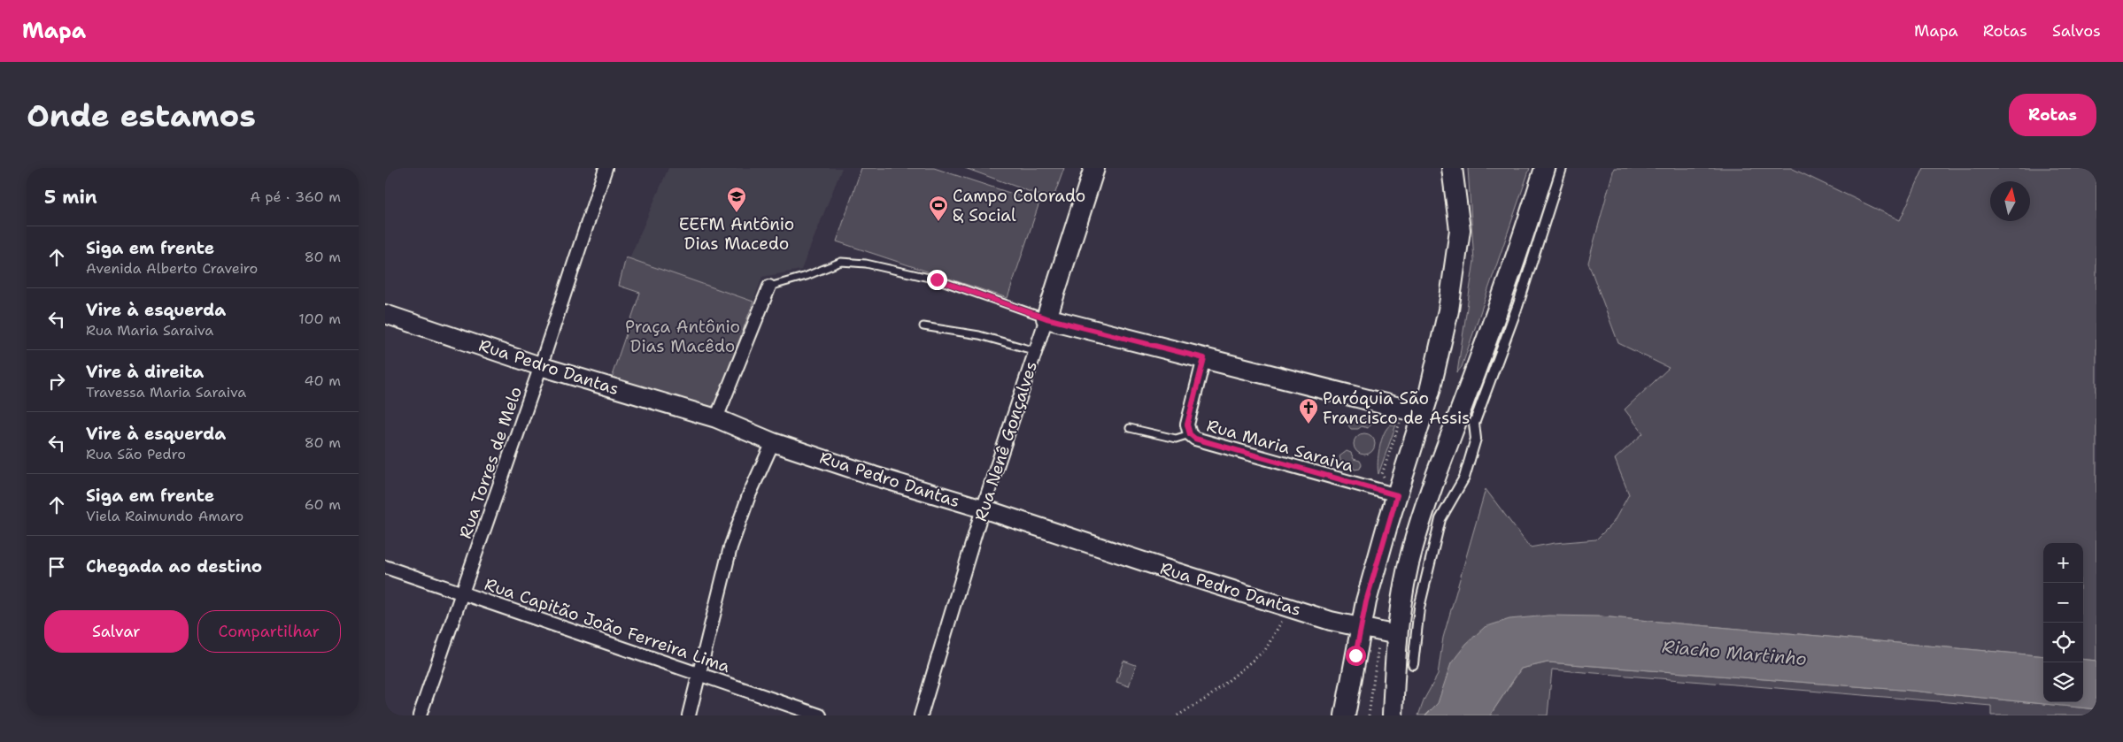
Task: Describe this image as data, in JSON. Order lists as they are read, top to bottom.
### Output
{
  "streets": {
    "main road": ["Rua Pedro Dantas", "Rua Nenê Gonçalves"],
    "street": ["Rua Maria Saraiva", "Rua Torres de Melo", "Rua Capitão João Ferreira Lima"]
  },
  "crossings": [
    ["Rua Pedro Dantas", "Rua Nenê Gonçalves"],
    ["Rua Pedro Dantas", "Rua Torres de Melo"],
    ["Rua Torres de Melo", "Rua Capitão João Ferreira Lima"]
  ],
  "water": ["Riacho Martinho"],
  "parks": ["Praça Antônio Dias Macêdo"],
  "places": {
    "school or university": ["EEFM Antônio Dias Macedo"],
    "sports": ["Campo Colorado & Social"],
    "church": ["Paróquia São Francisco de Assis"]
  },
  "north": "top",
  "page": {
    "header": "Mapa",
    "nav": ["Mapa", "Rotas", "Salvos"],
    "buttons": [
      "Rotas",
      ["Salvar", "Compartilhar"]
    ],
    "title": "Onde estamos",
    "heading": ["5 min", "A pé · 360 m"],
    "list": [
      ["Siga em frente", "Avenida Alberto Craveiro", "80 m"],
      ["Vire à esquerda", "Rua Maria Saraiva", "100 m"],
      ["Vire à direita", "Travessa Maria Saraiva", "40 m"],
      ["Vire à esquerda", "Rua São Pedro", "80 m"],
      ["Siga em frente", "Viela Raimundo Amaro", "60 m"],
      "Chegada ao destino"
    ],
    "map_buttons": ["+", "−"]
  }
}
